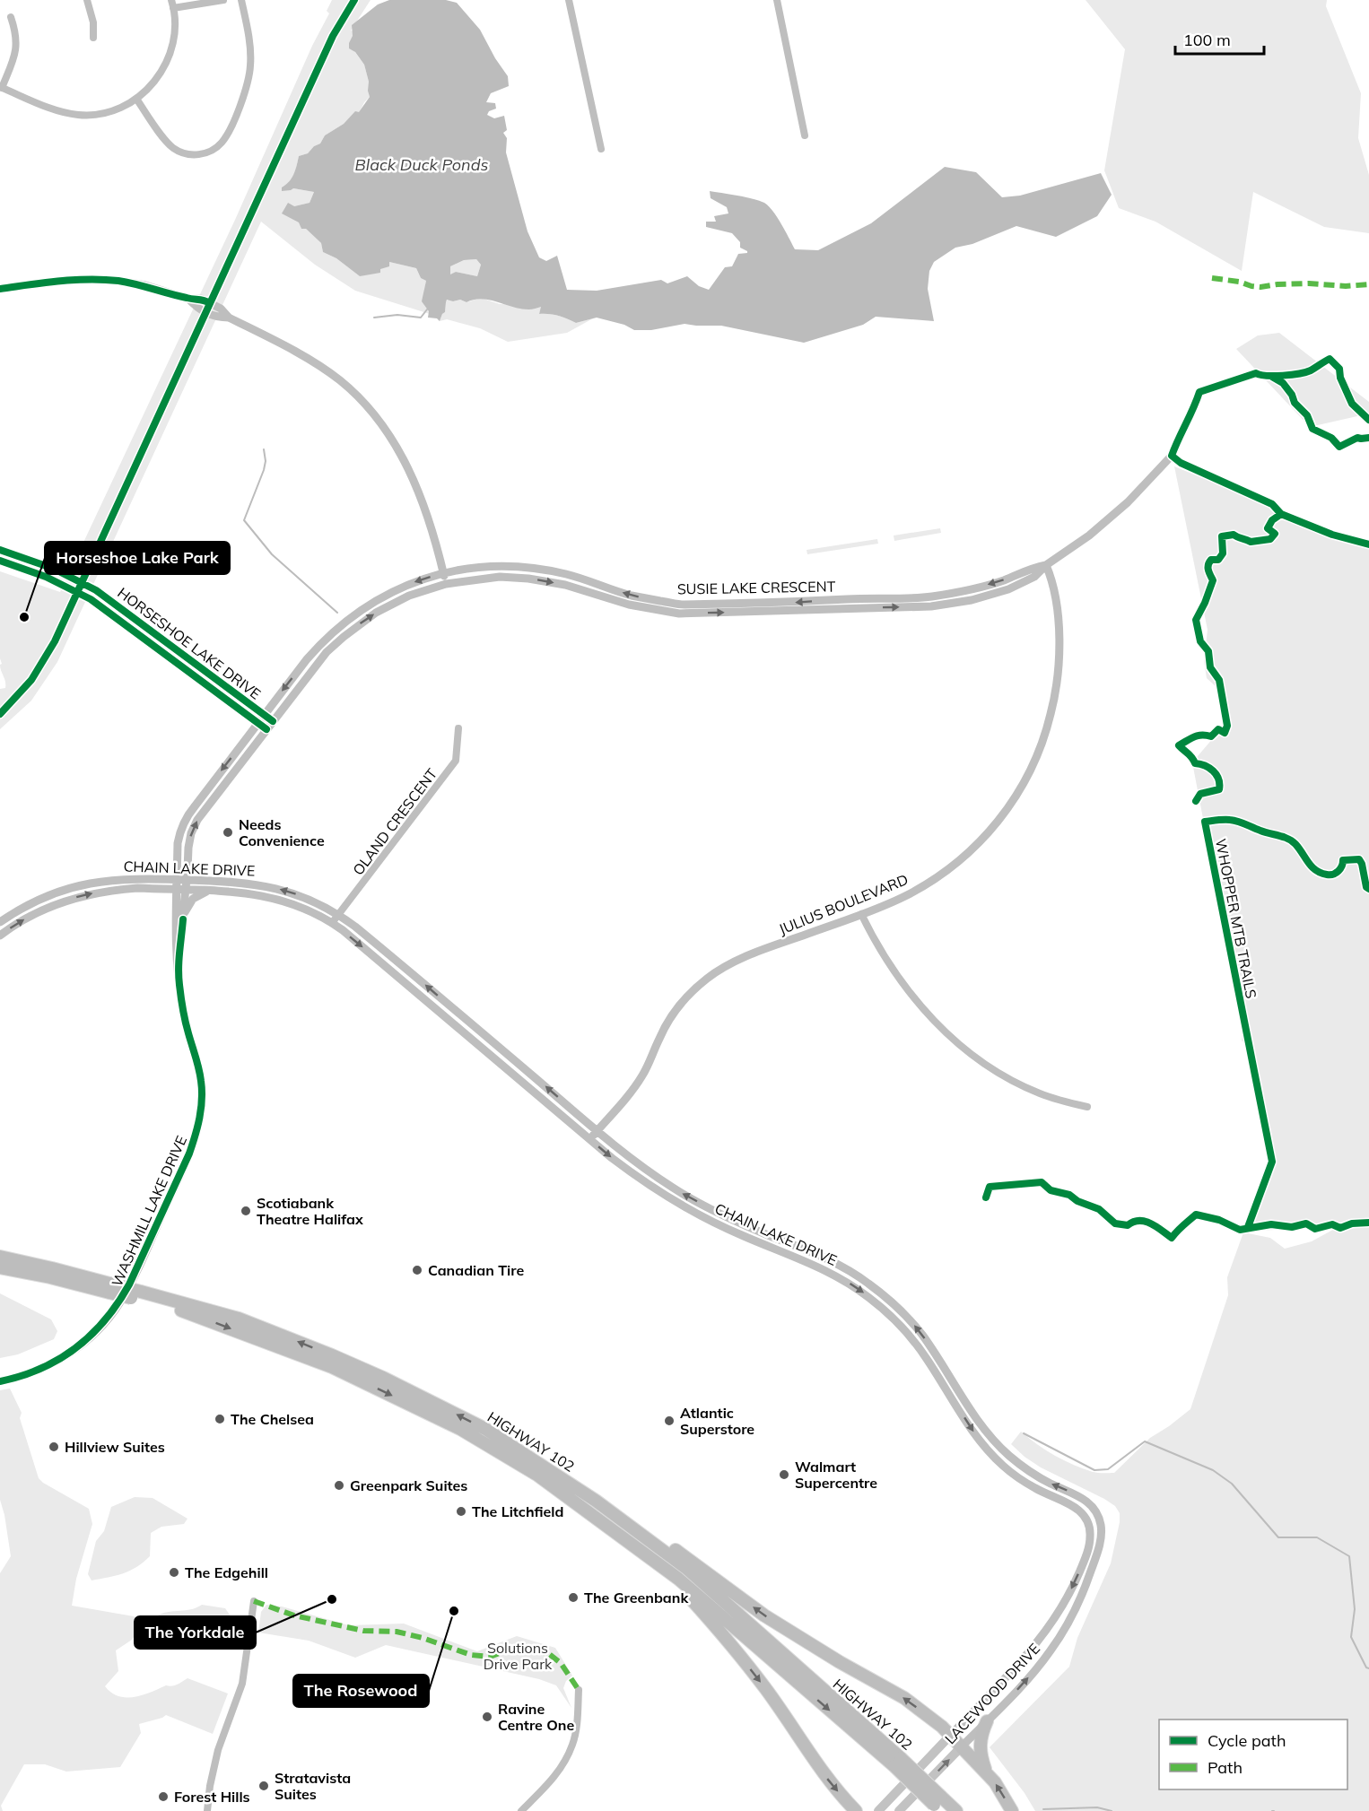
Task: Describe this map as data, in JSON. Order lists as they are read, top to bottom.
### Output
{
  "streets": {
    "highway": ["HIGHWAY 102"],
    "main road": ["LACEWOOD DRIVE"],
    "street": [
      "SUSIE LAKE CRESCENT",
      "HORSESHOE LAKE DRIVE",
      "OLAND CRESCENT",
      "CHAIN LAKE DRIVE",
      "JULIUS BOULEVARD",
      "WASHMILL LAKE DRIVE"
    ],
    "cycle path": ["WHOPPER MTB TRAILS"]
  },
  "crossings": [
    ["SUSIE LAKE CRESCENT", "HORSESHOE LAKE DRIVE"],
    ["SUSIE LAKE CRESCENT", "CHAIN LAKE DRIVE"],
    ["SUSIE LAKE CRESCENT", "JULIUS BOULEVARD"],
    ["SUSIE LAKE CRESCENT", "WASHMILL LAKE DRIVE"],
    ["OLAND CRESCENT", "CHAIN LAKE DRIVE"],
    ["CHAIN LAKE DRIVE", "JULIUS BOULEVARD"],
    ["CHAIN LAKE DRIVE", "WASHMILL LAKE DRIVE"],
    ["CHAIN LAKE DRIVE", "LACEWOOD DRIVE"]
  ],
  "water": ["Black Duck Ponds"],
  "parks": ["Solutions Drive Park"],
  "places": [
    "Horseshoe Lake Park",
    "Needs Convenience",
    "Scotiabank Theatre Halifax",
    "Canadian Tire",
    "The Chelsea",
    "Atlantic Superstore",
    "Hillview Suites",
    "Walmart Supercentre",
    "Greenpark Suites",
    "The Litchfield",
    "The Edgehill",
    "The Greenbank",
    "The Yorkdale",
    "The Rosewood",
    "Ravine Centre One",
    "Stratavista Suites",
    "Forest Hills"
  ],
  "legend": ["Cycle path", "Path"],
  "scale_bar": "100 m"
}
